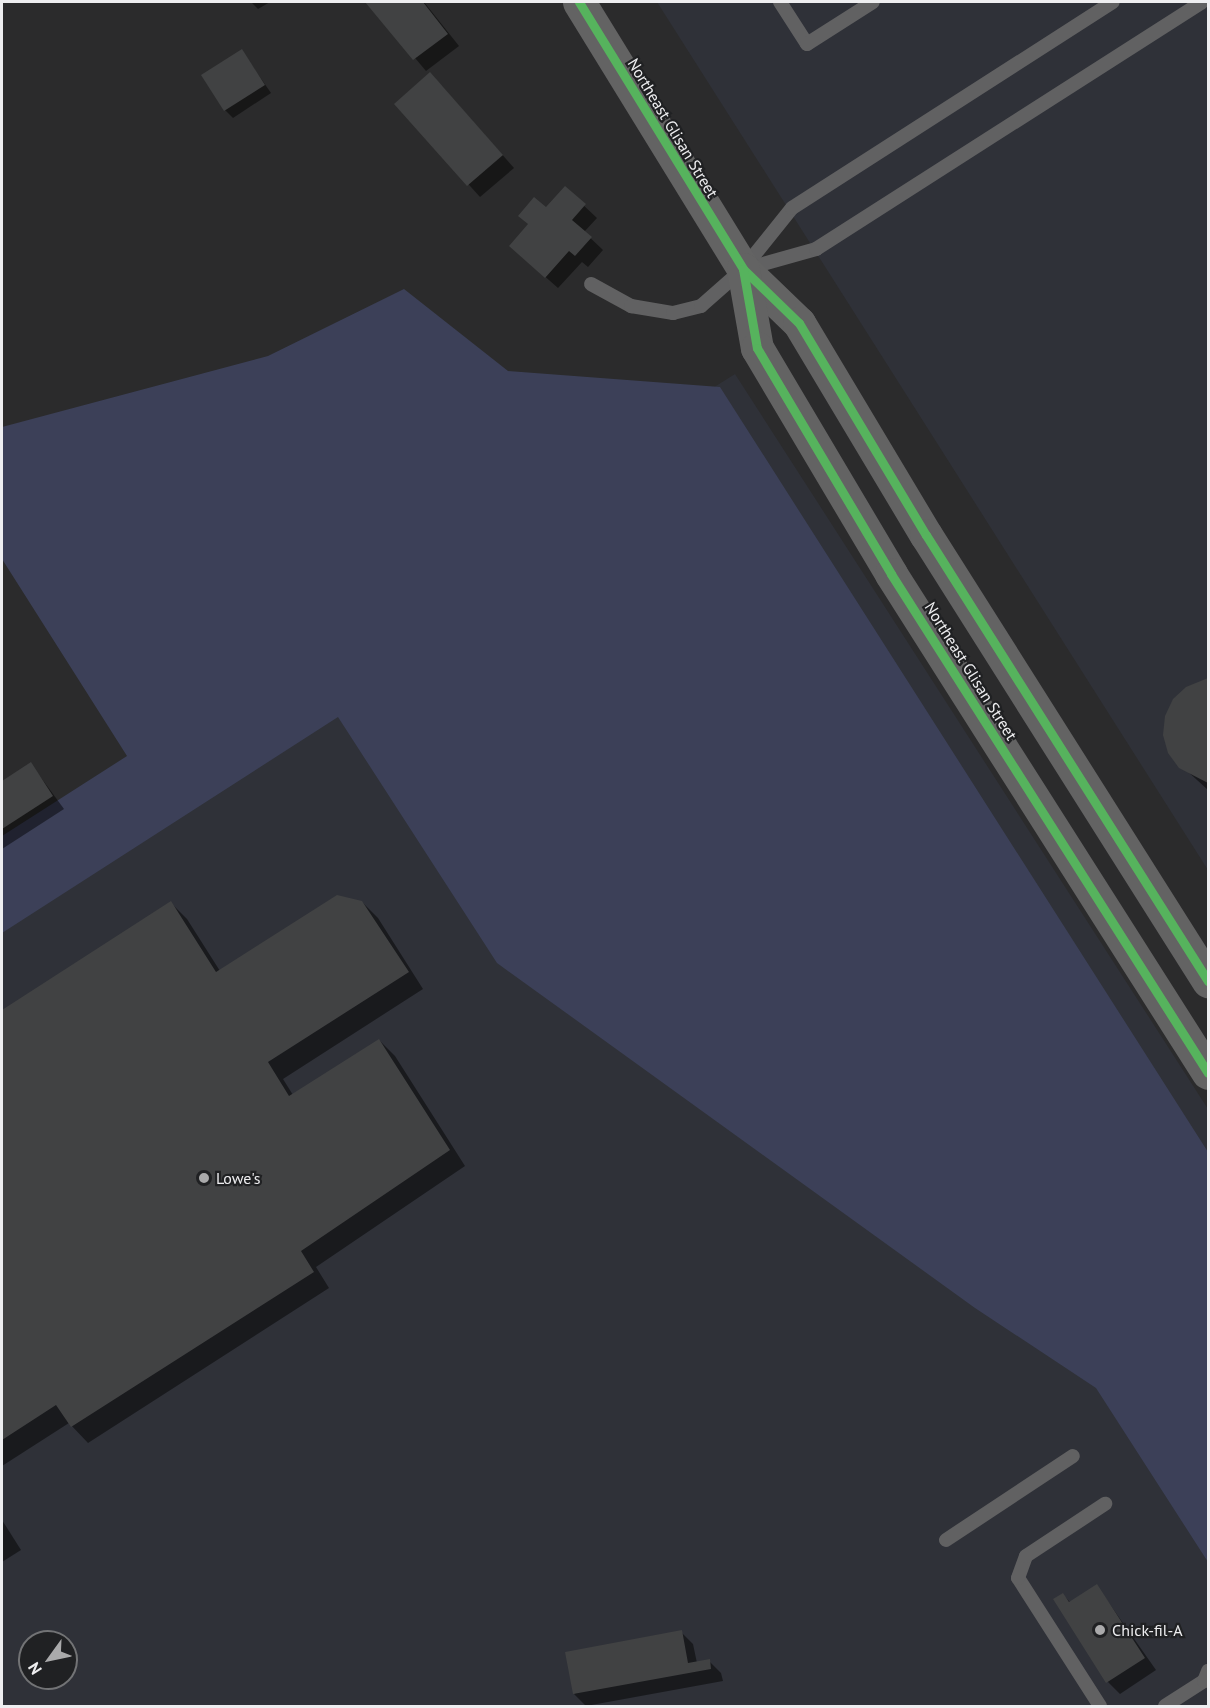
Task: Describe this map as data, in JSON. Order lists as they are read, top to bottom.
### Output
{
  "streets": {
    "main road": ["Northeast Glisan Street"]
  },
  "places": ["Lowe's", "Chick-fil-A"],
  "north": "bottom left"
}
